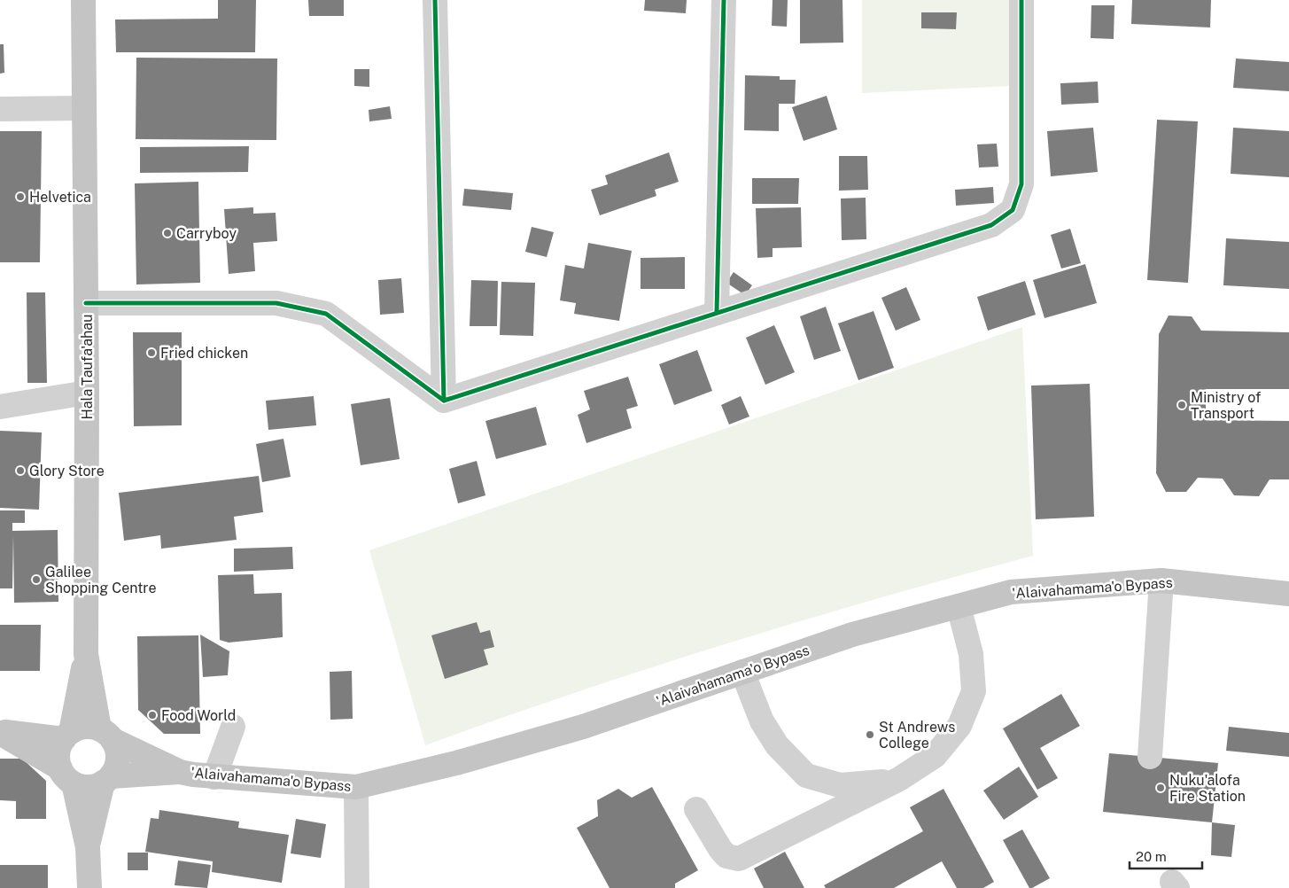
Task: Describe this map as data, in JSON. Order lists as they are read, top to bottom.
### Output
{
  "streets": {
    "main road": ["Hala Taufa'ahau", "'Alaivahamama'o Bypass"]
  },
  "crossings": [
    ["Hala Taufa'ahau", "'Alaivahamama'o Bypass"]
  ],
  "places": [
    "Helvetica",
    "Carryboy",
    "Fried chicken",
    "Ministry of Transport",
    "Glory Store",
    "Galilee Shopping Centre",
    "Food World",
    "St Andrews College",
    "Nuku'alofa Fire Station"
  ],
  "scale_bar": "20 m"
}
